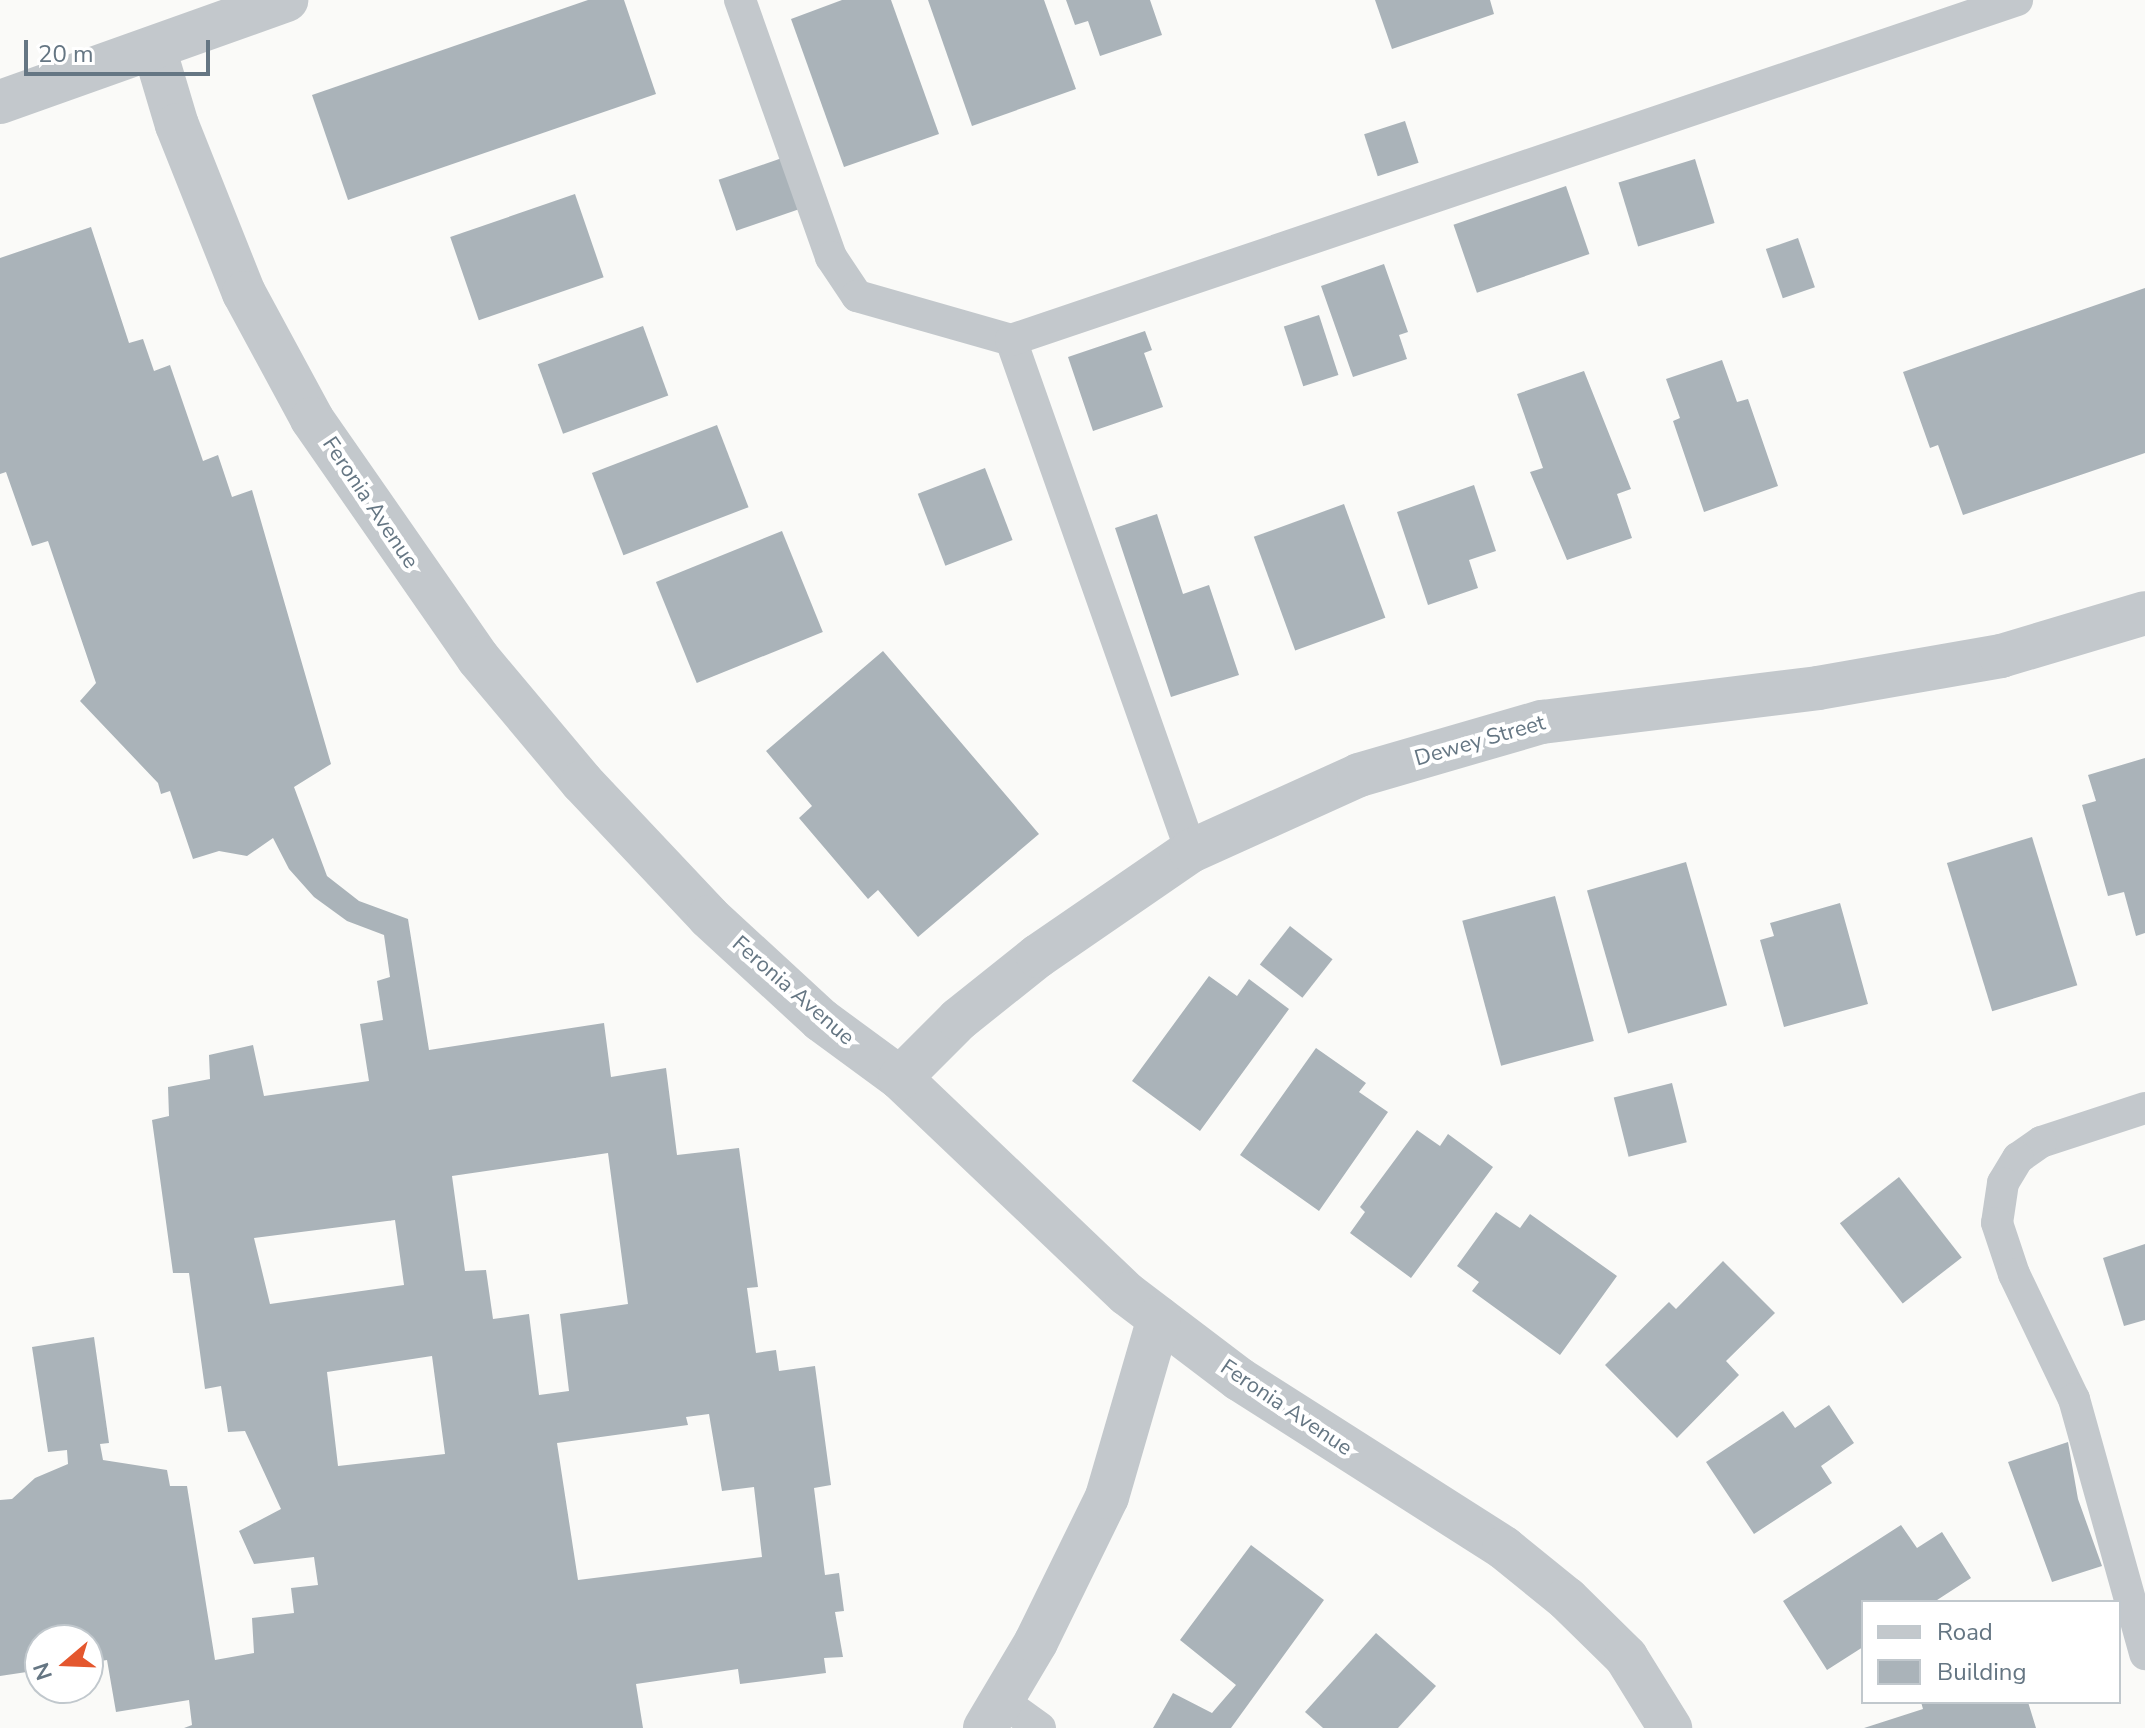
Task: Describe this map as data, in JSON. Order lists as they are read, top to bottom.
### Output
{
  "streets": {
    "street": ["Feronia Avenue", "Dewey Street"]
  },
  "crossings": [
    ["Feronia Avenue", "Dewey Street"]
  ],
  "legend": ["Road", "Building"],
  "scale_bar": "20 m",
  "north": "left"
}
